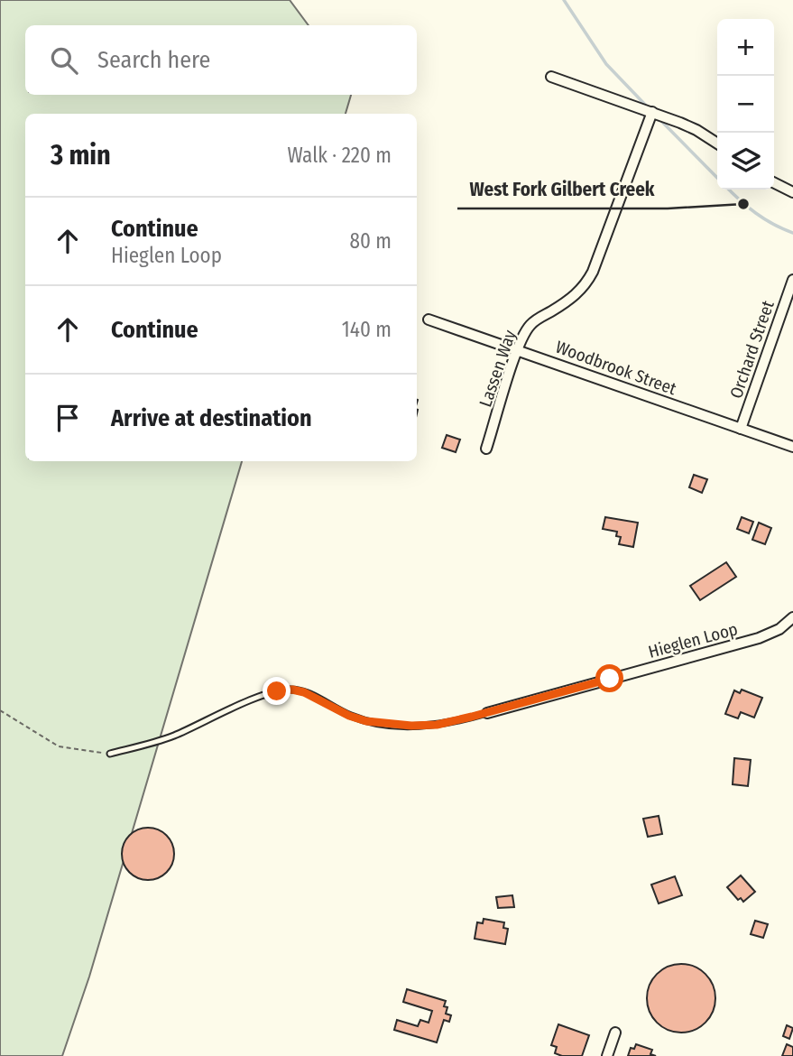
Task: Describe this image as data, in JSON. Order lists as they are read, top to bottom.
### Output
{
  "streets": {
    "street": [
      "Orchard Street",
      "Woodbrook Street",
      "Lassen Way",
      "Hieglen Loop"
    ]
  },
  "crossings": [
    ["Orchard Street", "Woodbrook Street"],
    ["Woodbrook Street", "Lassen Way"]
  ],
  "places": ["West Fork Gilbert Creek"],
  "page": {
    "map_buttons": ["+", "−"],
    "search": "Search here",
    "heading": ["3 min", "Walk · 220 m"],
    "list": [
      ["Continue", "Hieglen Loop", "80 m"],
      ["Continue", "140 m"],
      "Arrive at destination"
    ]
  }
}
